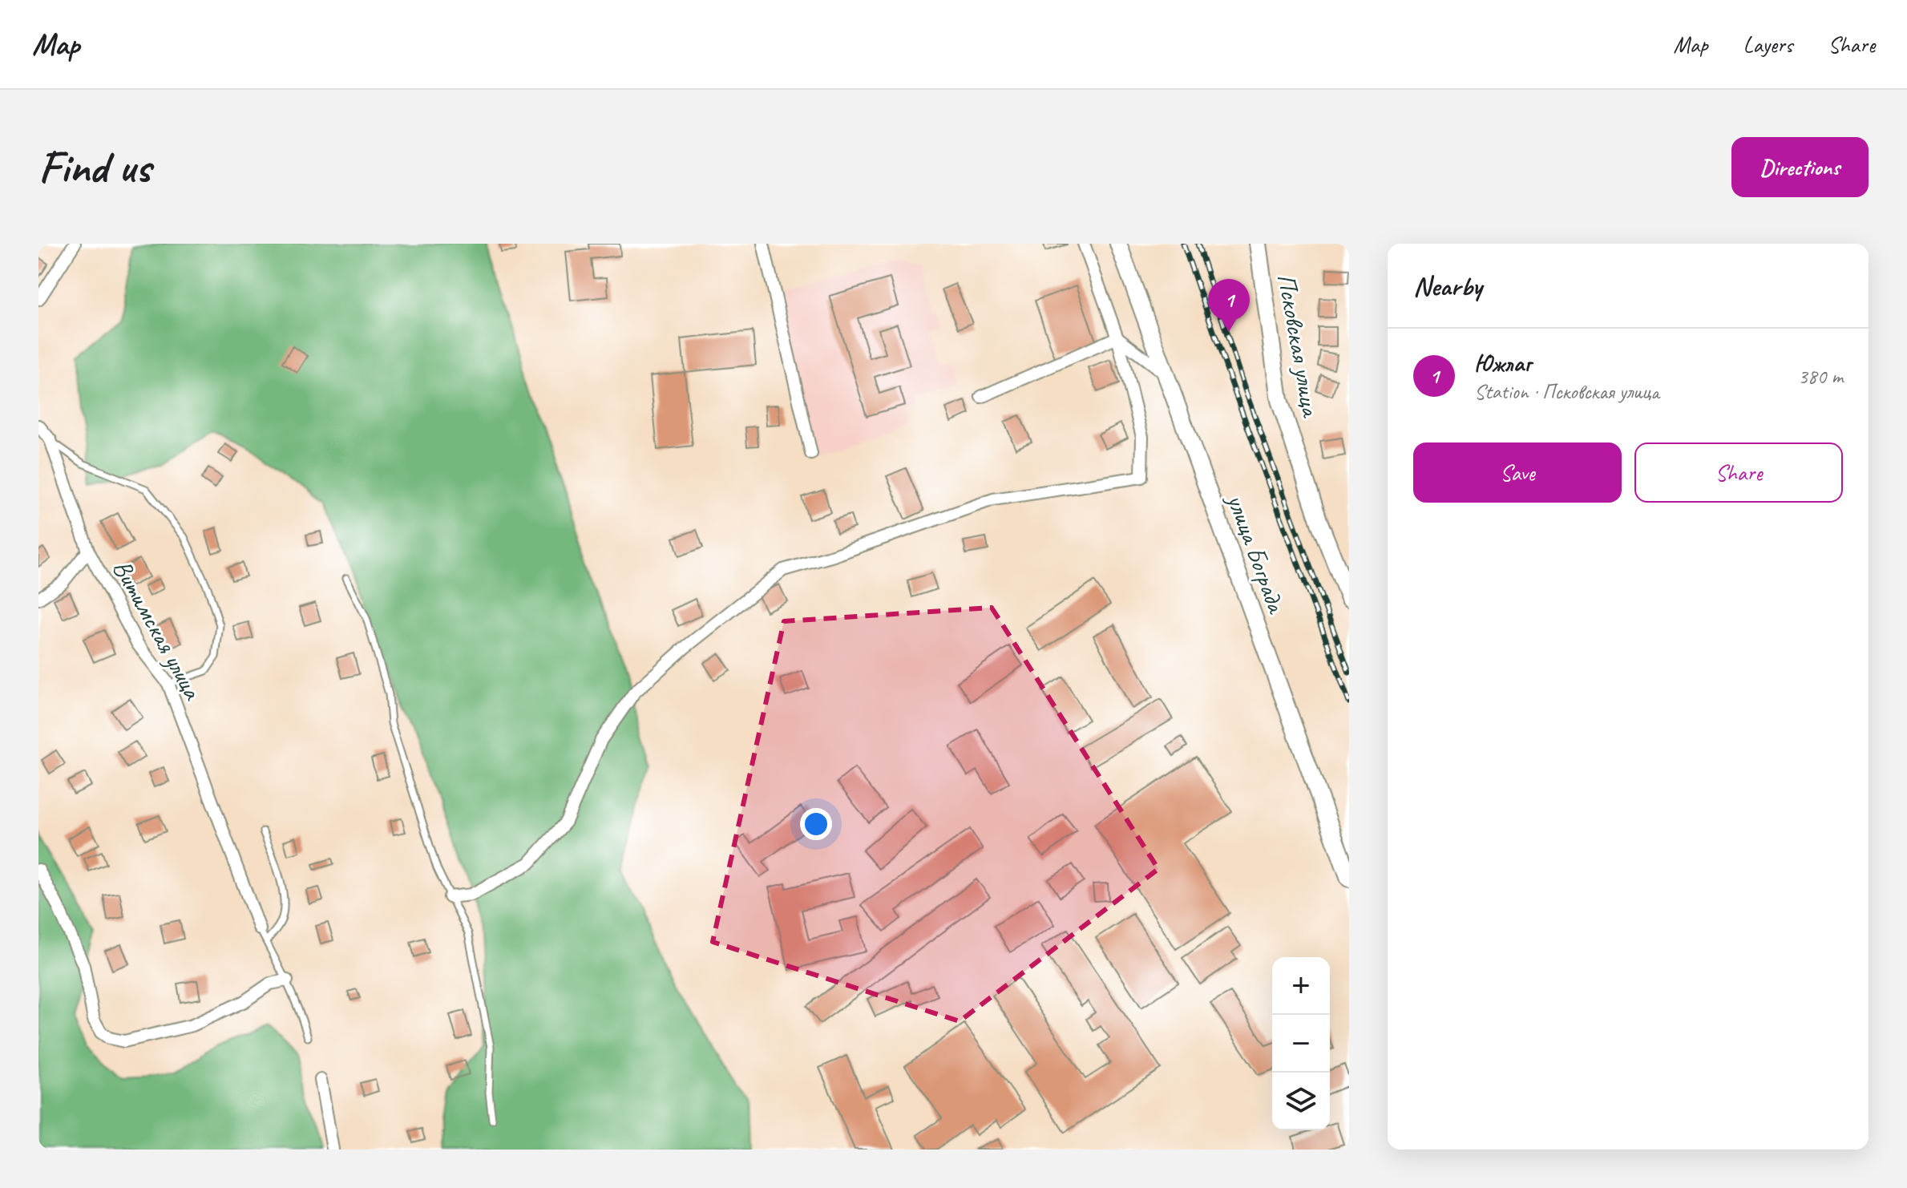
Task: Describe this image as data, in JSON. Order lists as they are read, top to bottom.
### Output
{
  "streets": {
    "main road": ["Псковская улица", "улица Бограда"],
    "street": ["Витимская улица"]
  },
  "page": {
    "header": "Map",
    "nav": ["Map", "Layers", "Share"],
    "buttons": [
      "Directions",
      ["Save", "Share"]
    ],
    "title": "Find us",
    "heading": "Nearby",
    "pins": "1",
    "list": [
      {
        "mark": "1",
        "name": "Южлаг",
        "note": "Station · Псковская улица",
        "value": "380 m"
      }
    ],
    "map_buttons": ["+", "−"]
  }
}
